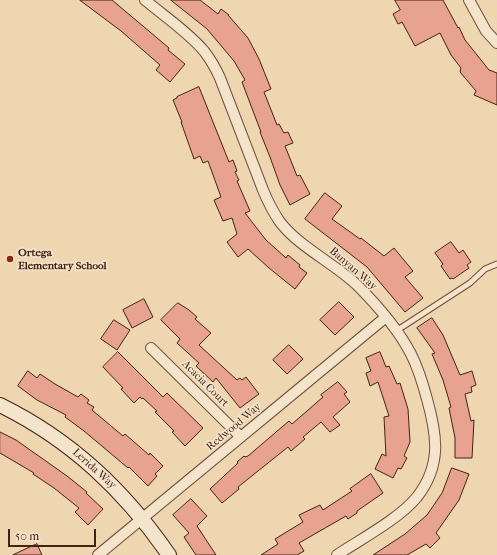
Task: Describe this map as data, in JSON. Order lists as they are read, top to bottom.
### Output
{
  "streets": {
    "street": [
      "Banyan Way",
      "Acacia Court",
      "Redwood Way",
      "Lerida Way"
    ]
  },
  "crossings": [
    ["Banyan Way", "Redwood Way"],
    ["Acacia Court", "Redwood Way"],
    ["Redwood Way", "Lerida Way"]
  ],
  "places": ["Ortega Elementary School"],
  "scale_bar": "50 m"
}
